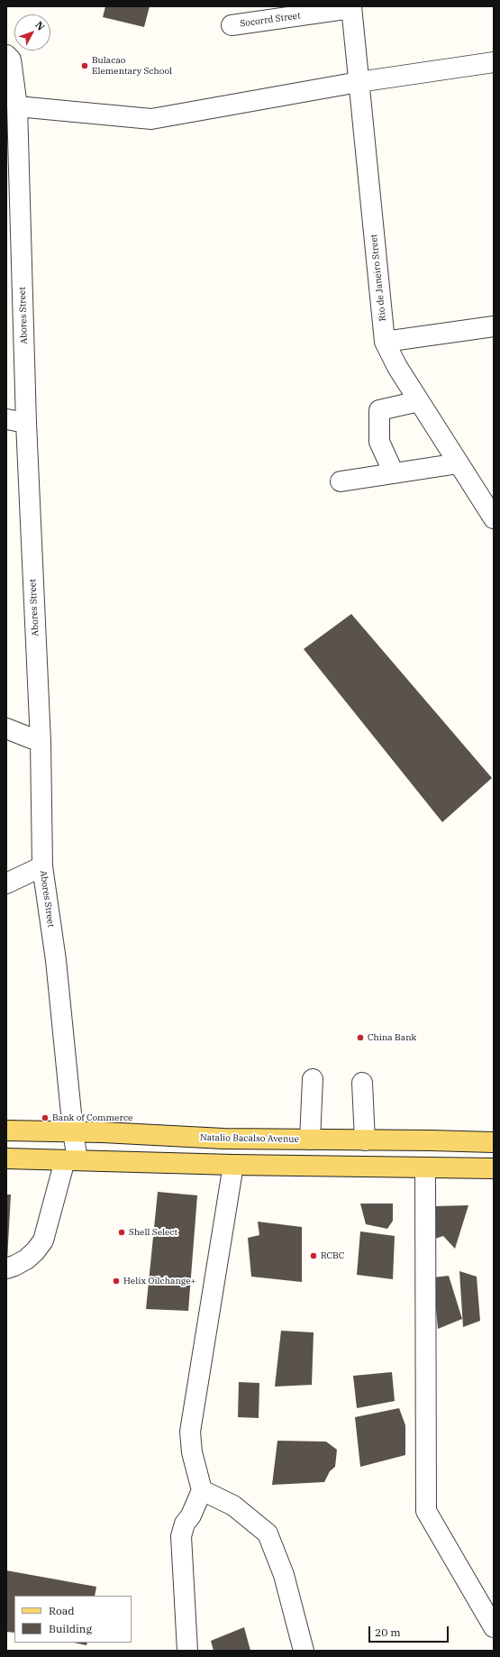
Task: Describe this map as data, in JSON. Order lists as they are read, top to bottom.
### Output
{
  "streets": {
    "main road": ["Natalio Bacalso Avenue"],
    "street": ["Socorrd Street", "Rio de Janeiro Street", "Abores Street"]
  },
  "crossings": [
    ["Socorrd Street", "Rio de Janeiro Street"],
    ["Abores Street", "Natalio Bacalso Avenue"]
  ],
  "places": [
    "Bulacao Elementary School",
    "China Bank",
    "Bank of Commerce",
    "Shell Select",
    "RCBC",
    "Helix Oilchange+"
  ],
  "legend": ["Road", "Building"],
  "scale_bar": "20 m",
  "north": "top right"
}
